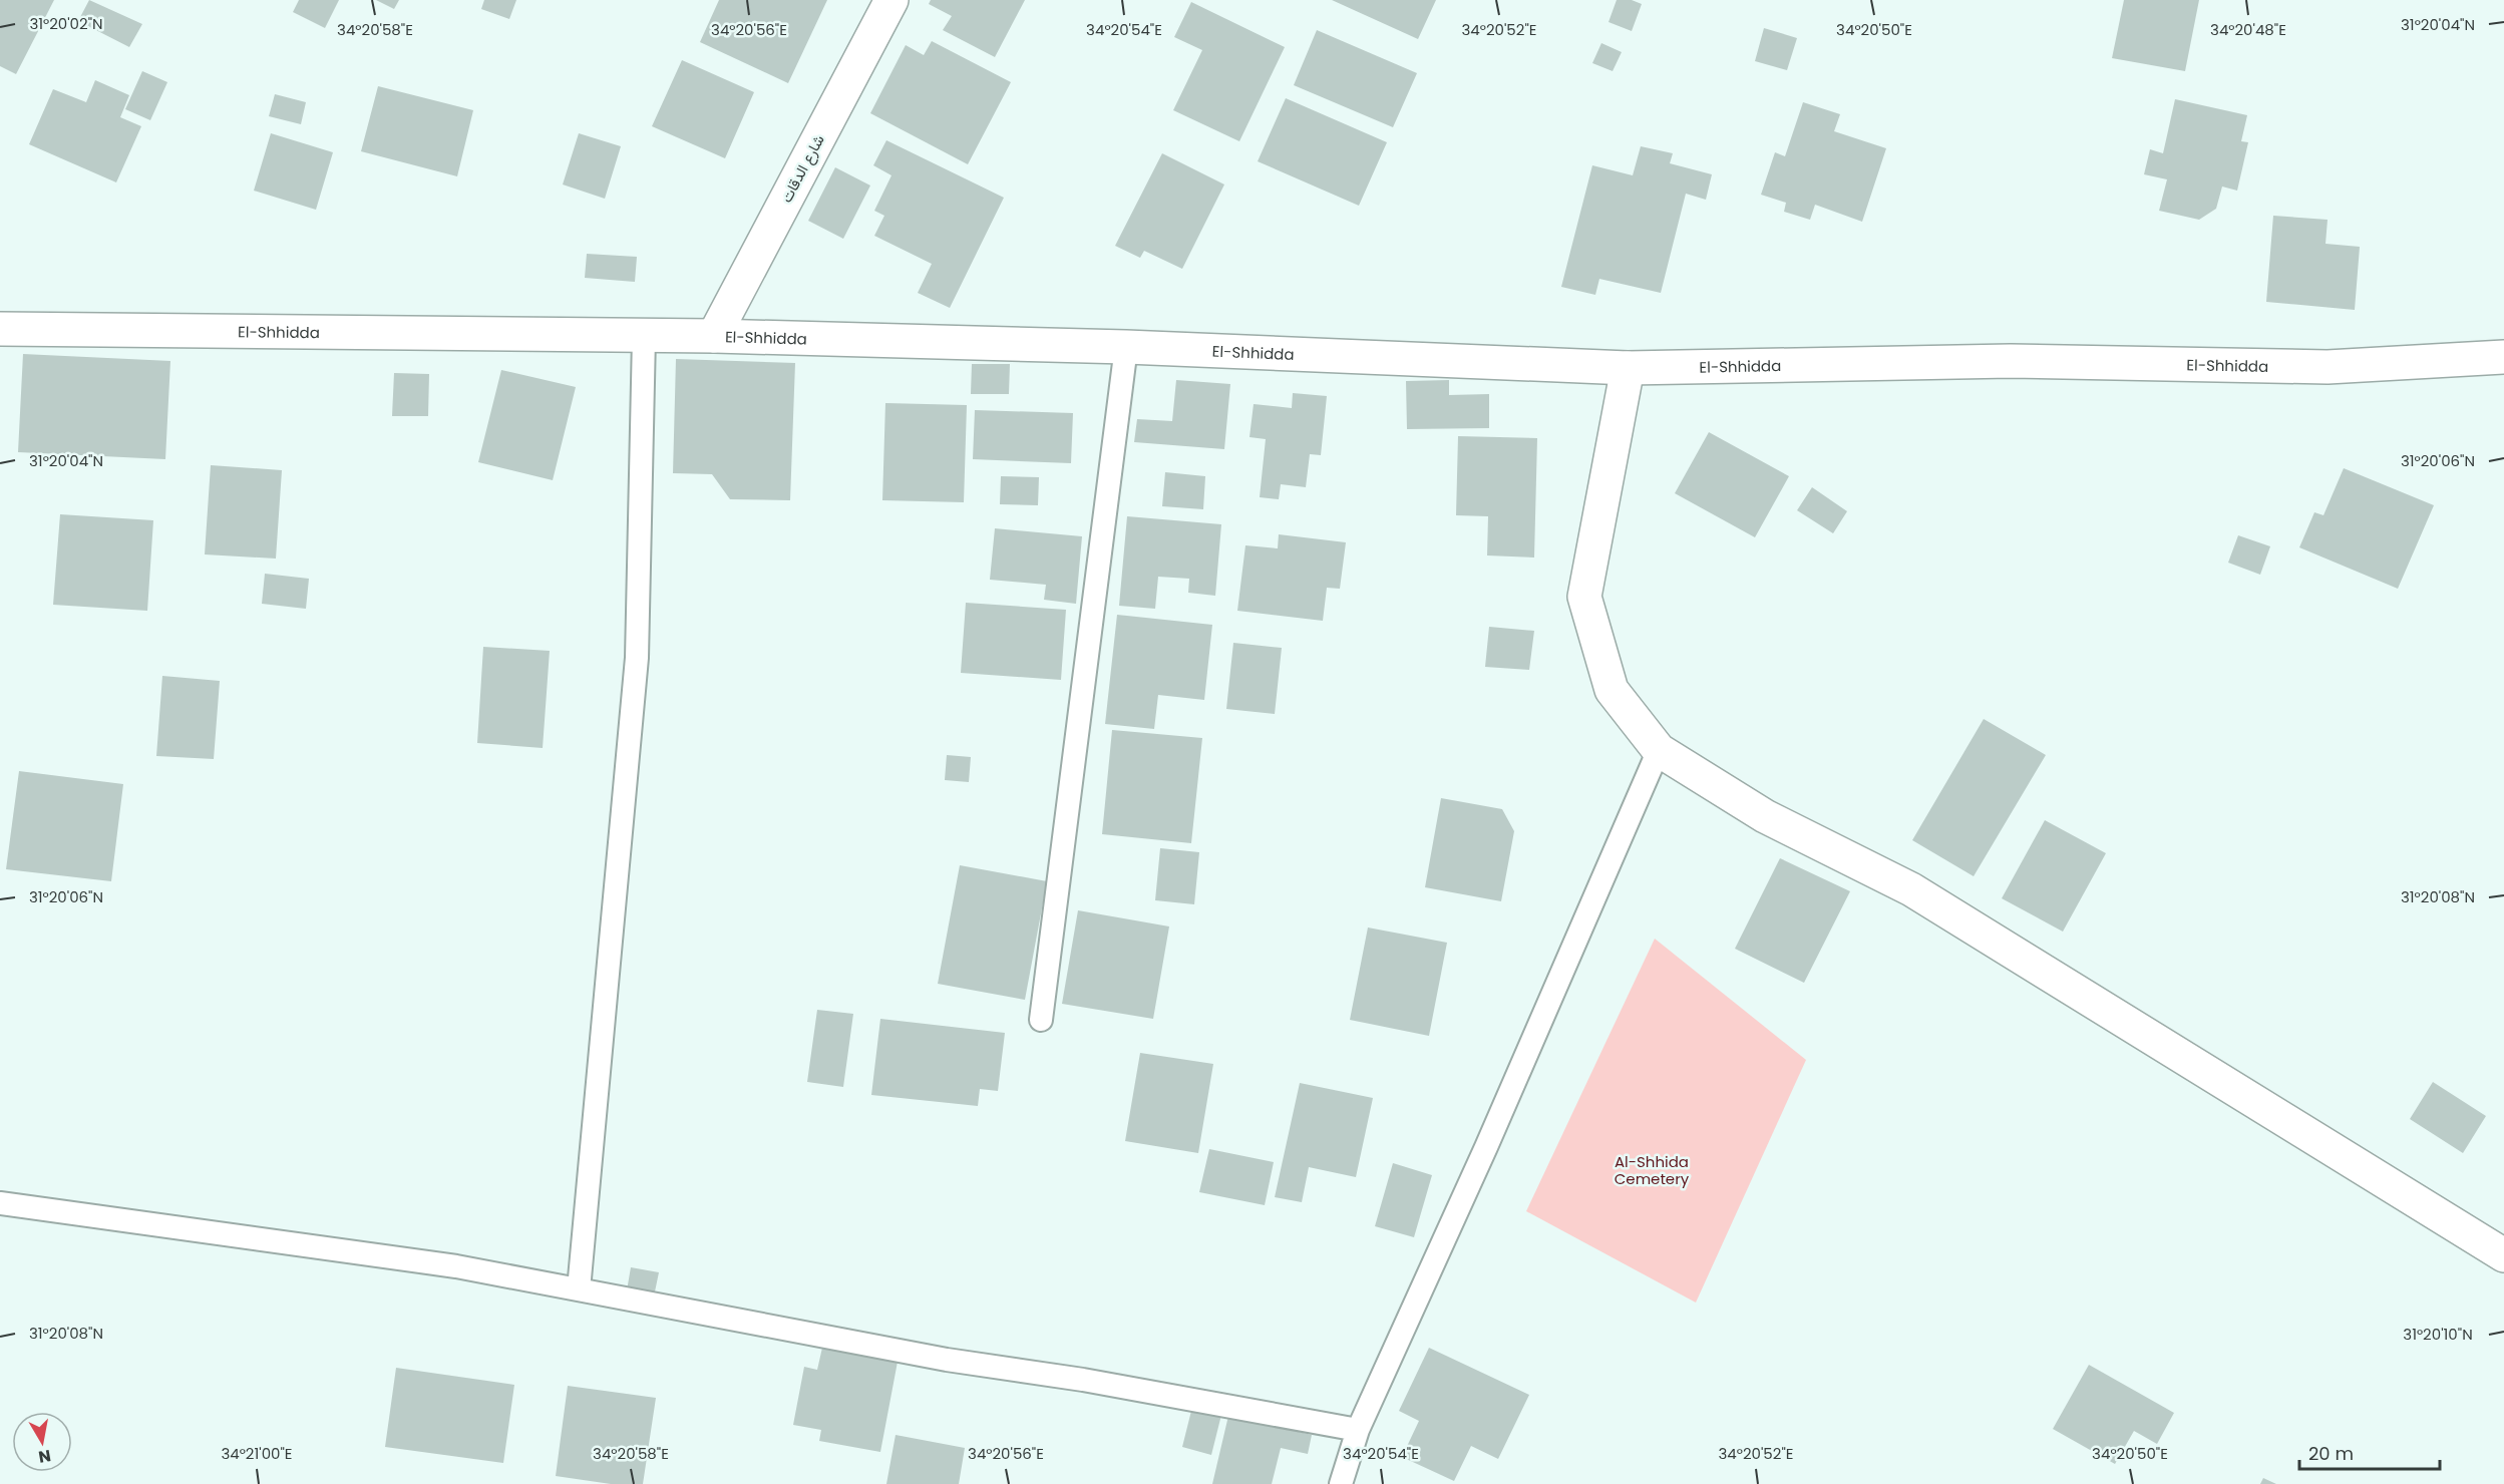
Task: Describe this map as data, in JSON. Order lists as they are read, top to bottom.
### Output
{
  "streets": {
    "street": ["شارع الدقات", "El-Shhidda"]
  },
  "crossings": [
    ["شارع الدقات", "El-Shhidda"]
  ],
  "parks": ["Al-Shhida Cemetery"],
  "scale_bar": "20 m",
  "north": "bottom",
  "coordinates": [
    "31°20'02\"N",
    "31°20'04\"N",
    "34°20'50\"E",
    "34°20'48\"E",
    "34°20'58\"E",
    "34°20'56\"E",
    "34°20'54\"E",
    "34°20'52\"E",
    "31°20'06\"N",
    "31°20'08\"N",
    "31°20'10\"N",
    "34°21'00\"E"
  ]
}
